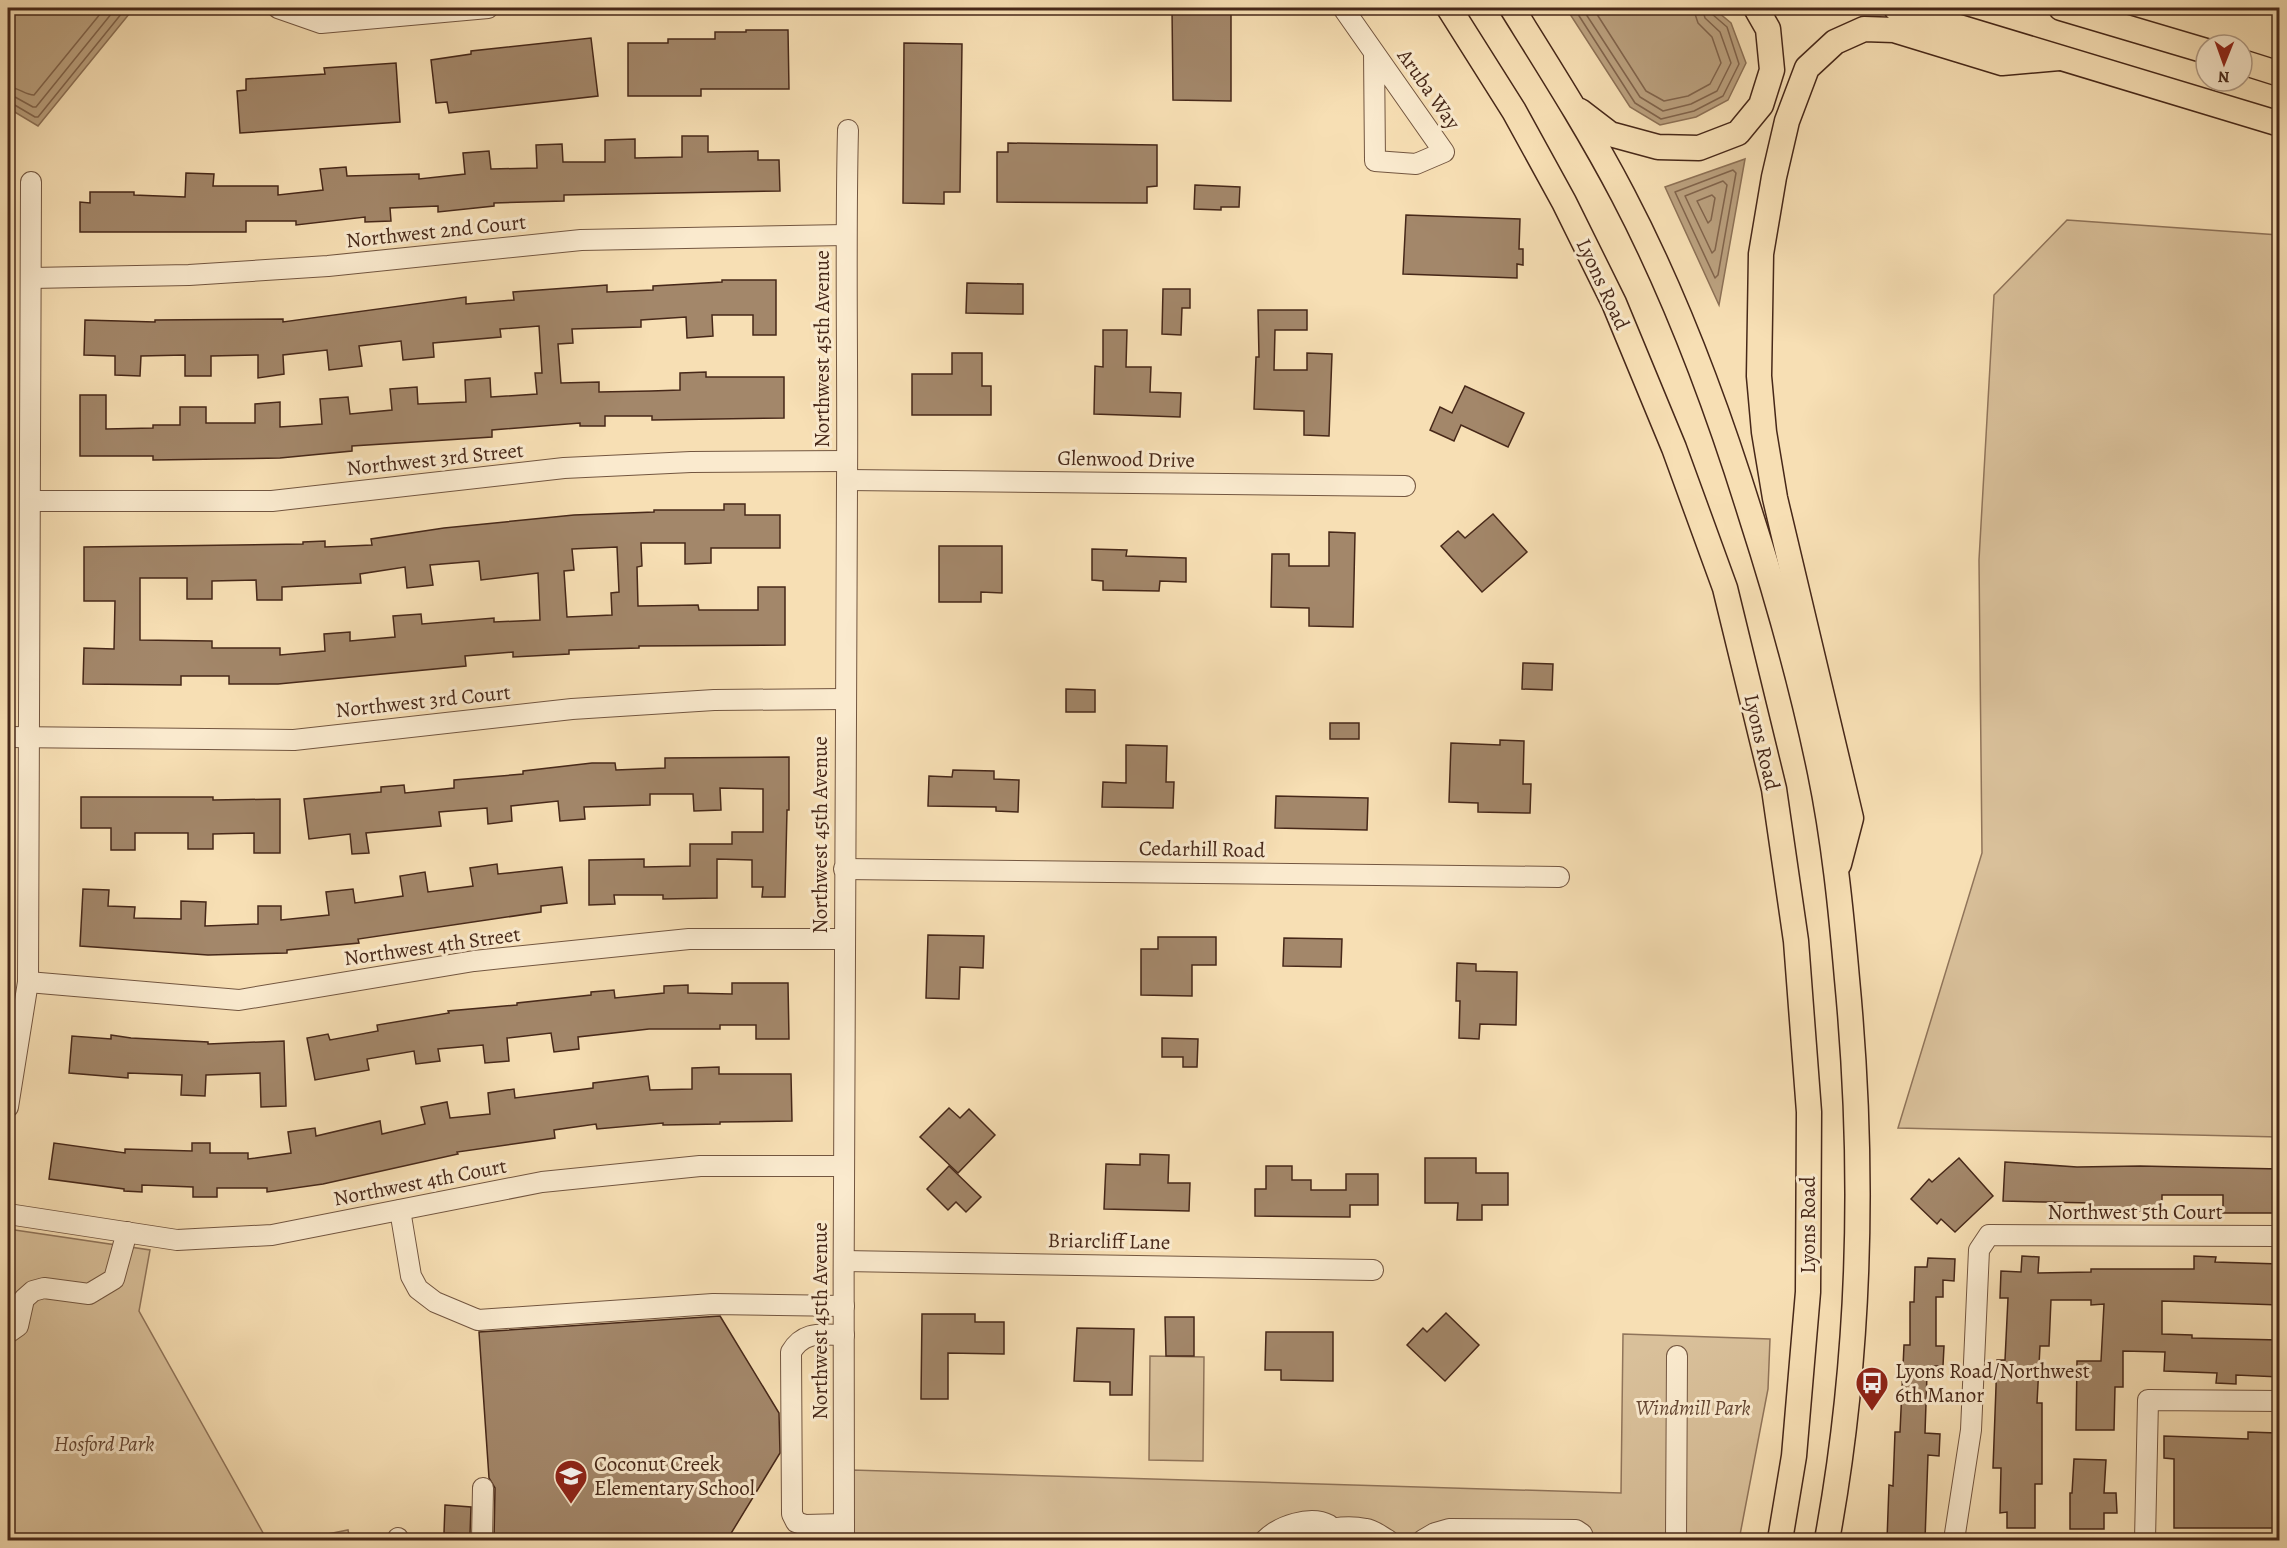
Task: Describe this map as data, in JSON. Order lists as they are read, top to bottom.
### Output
{
  "streets": {
    "main road": ["Lyons Road"],
    "street": [
      "Aruba Way",
      "Northwest 2nd Court",
      "Northwest 45th Avenue",
      "Northwest 3rd Street",
      "Glenwood Drive",
      "Northwest 3rd Court",
      "Cedarhill Road",
      "Northwest 4th Street",
      "Northwest 4th Court",
      "Northwest 5th Court",
      "Briarcliff Lane"
    ]
  },
  "crossings": [
    ["Northwest 2nd Court", "Northwest 45th Avenue"],
    ["Northwest 45th Avenue", "Northwest 3rd Street"],
    ["Northwest 45th Avenue", "Glenwood Drive"],
    ["Northwest 45th Avenue", "Northwest 3rd Court"],
    ["Northwest 45th Avenue", "Cedarhill Road"],
    ["Northwest 45th Avenue", "Northwest 4th Street"],
    ["Northwest 45th Avenue", "Northwest 4th Court"],
    ["Northwest 45th Avenue", "Briarcliff Lane"],
    ["Northwest 3rd Street", "Glenwood Drive"]
  ],
  "parks": ["Windmill Park", "Hosford Park"],
  "places": {
    "bus stop": ["Lyons Road/Northwest 6th Manor"],
    "school or university": ["Coconut Creek Elementary School"]
  },
  "north": "bottom"
}
